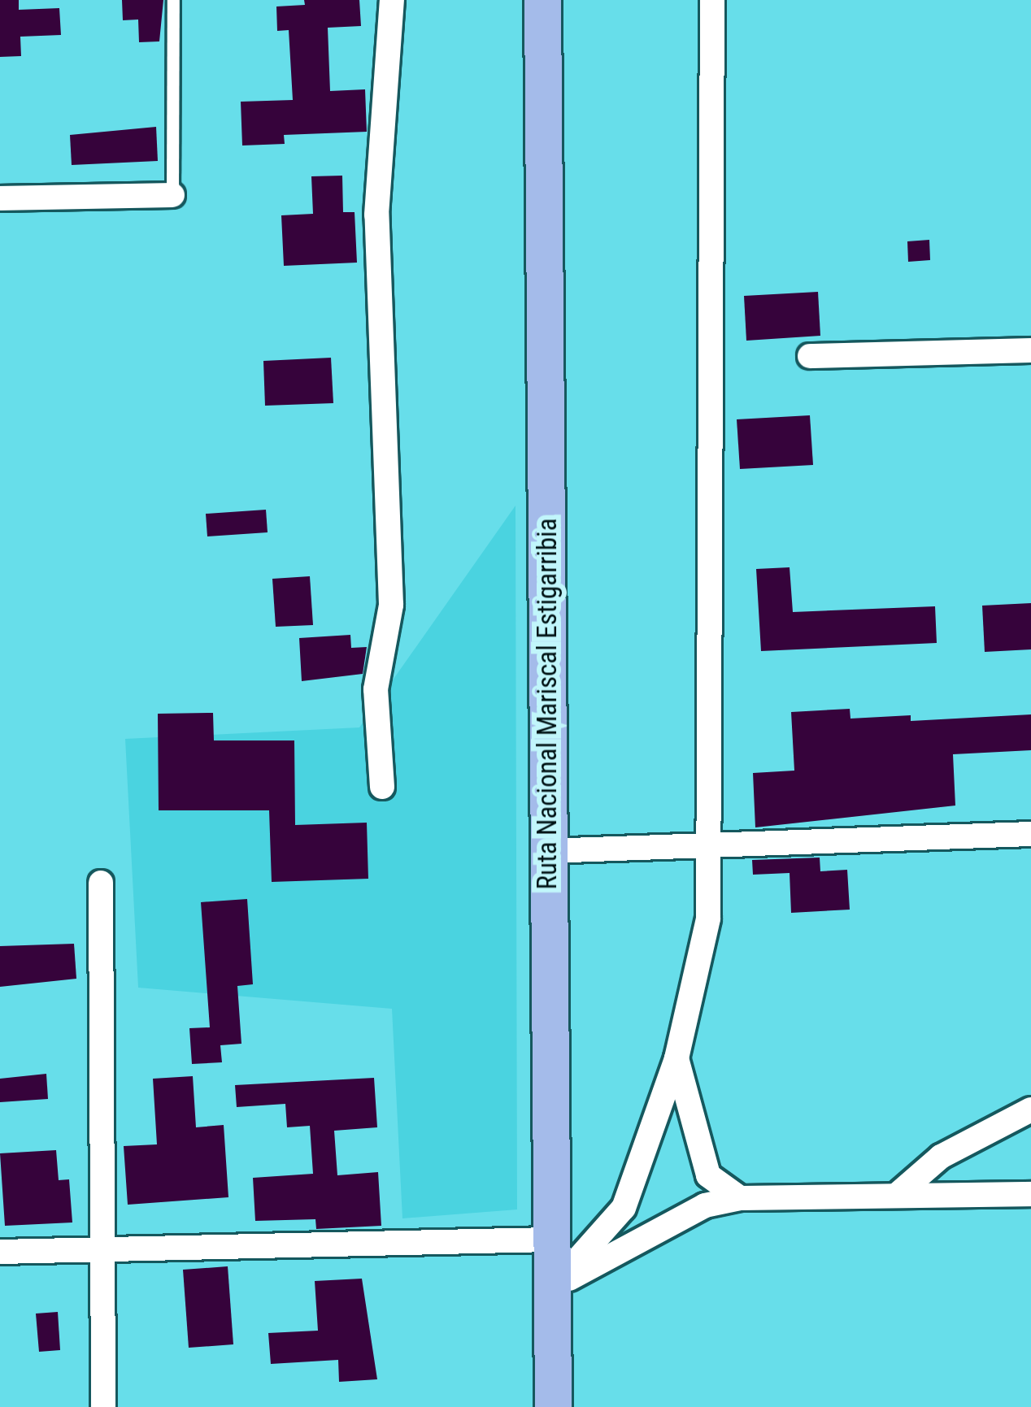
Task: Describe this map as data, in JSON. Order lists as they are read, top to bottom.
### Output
{
  "streets": {
    "main road": ["Ruta Nacional Mariscal Estigarribia"]
  }
}
